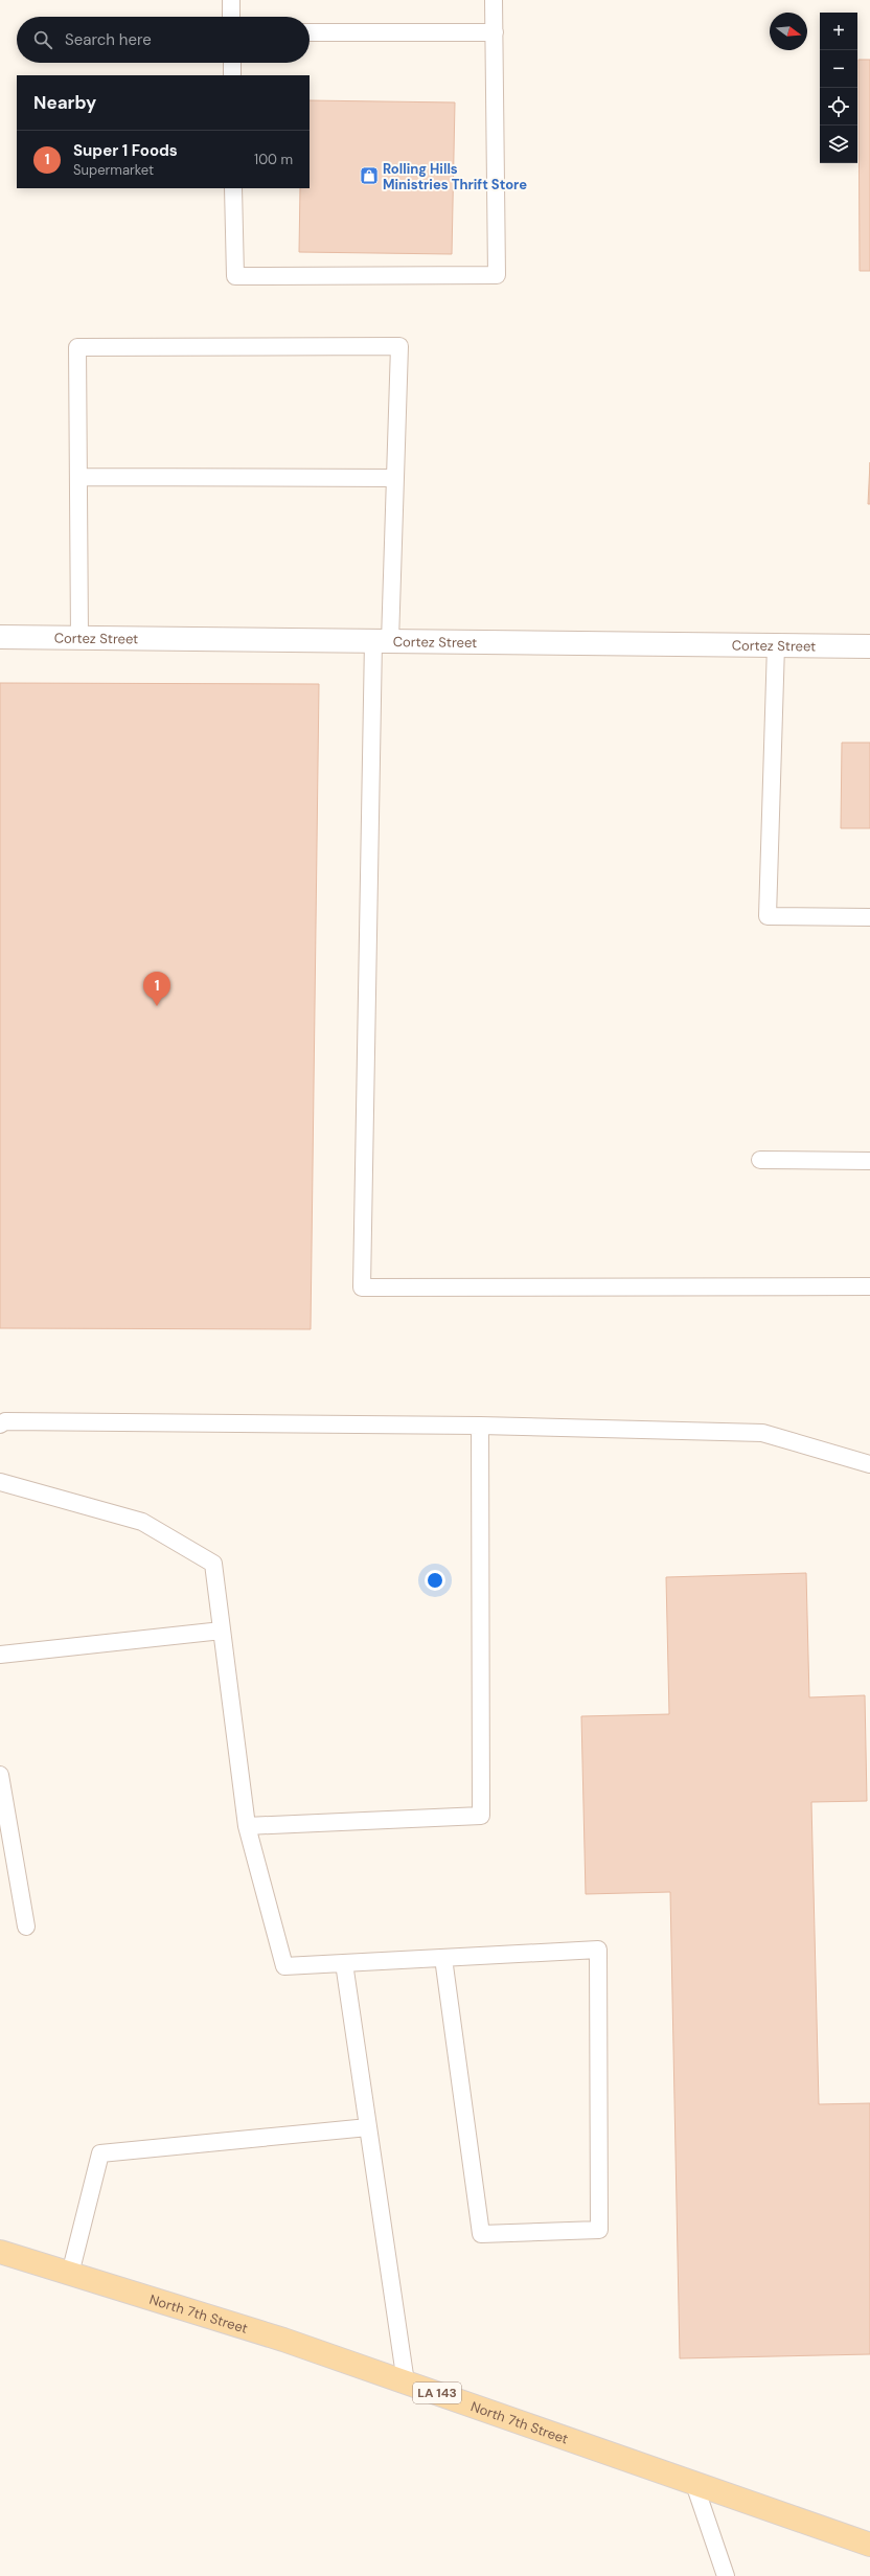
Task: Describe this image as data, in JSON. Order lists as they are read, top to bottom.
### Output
{
  "streets": {
    "main road": ["North 7th Street", "LA 143"],
    "street": ["Cortez Street"]
  },
  "places": {
    "shop": ["Rolling Hills Ministries Thrift Store"]
  },
  "north": "right",
  "page": {
    "map_buttons": ["+", "−"],
    "search": "Search here",
    "heading": "Nearby",
    "list": [
      {
        "mark": "1",
        "name": "Super 1 Foods",
        "note": "Supermarket",
        "value": "100 m"
      }
    ],
    "pins": "1"
  }
}
